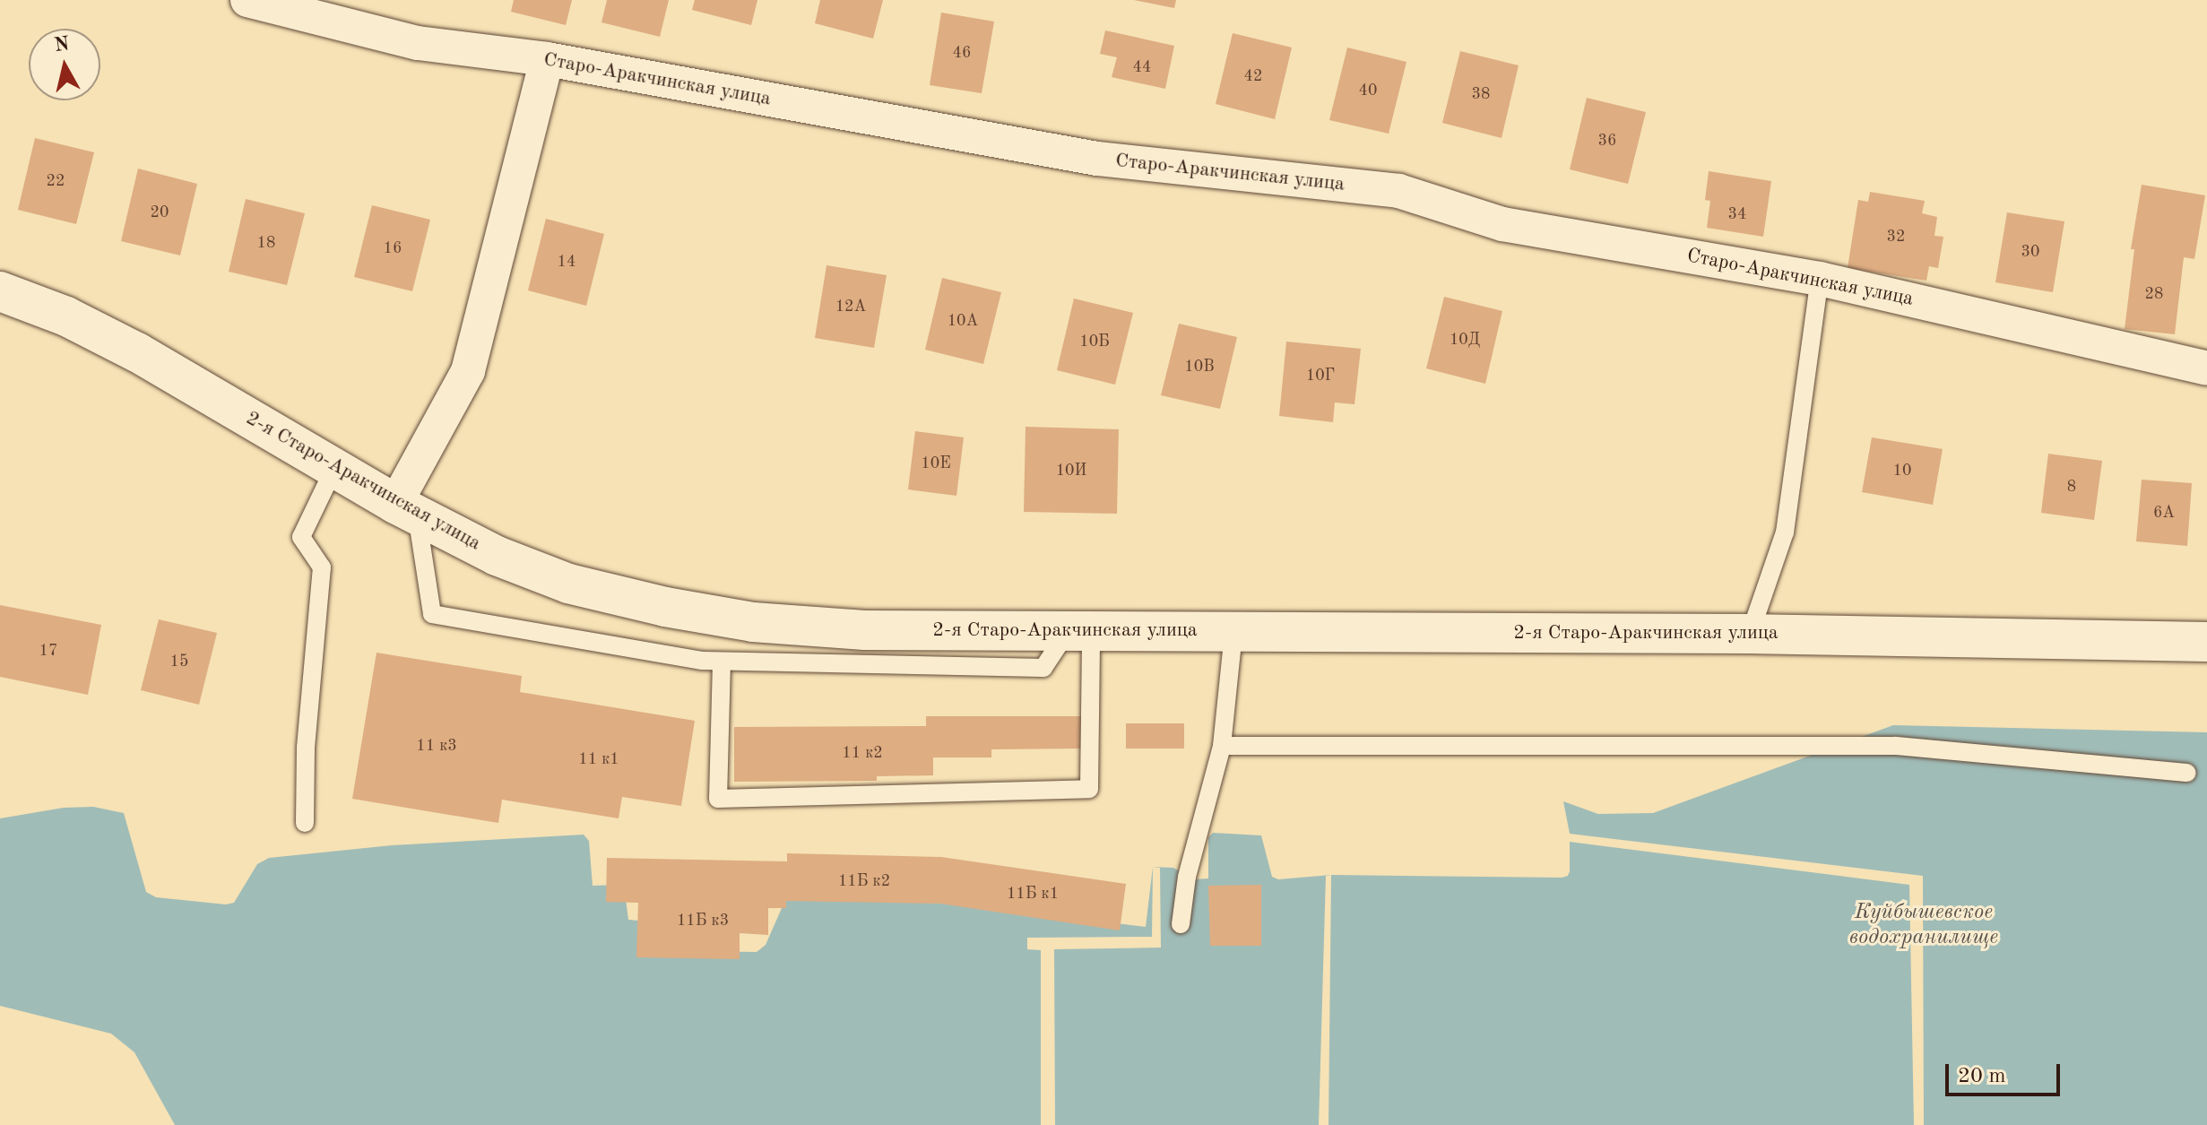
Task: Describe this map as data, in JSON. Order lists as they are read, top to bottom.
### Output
{
  "streets": {
    "main road": ["2-я Старо-Аракчинская улица"],
    "street": ["Старо-Аракчинская улица"]
  },
  "water": ["Куйбышевское водохранилище"],
  "house_numbers": [
    "46",
    "44",
    "42",
    "40",
    "38",
    "36",
    "22",
    "20",
    "34",
    "32",
    "18",
    "16",
    "30",
    "14",
    "28",
    "12А",
    "10А",
    "10Д",
    "10Б",
    "10В",
    "10Г",
    "10Е",
    "10И",
    "10",
    "8",
    "6А",
    "17",
    "15",
    "11 к3",
    "11 к2",
    "11 к1",
    "11Б к2",
    "11Б к1",
    "11Б к3"
  ],
  "scale_bar": "20 m",
  "north": "top"
}
